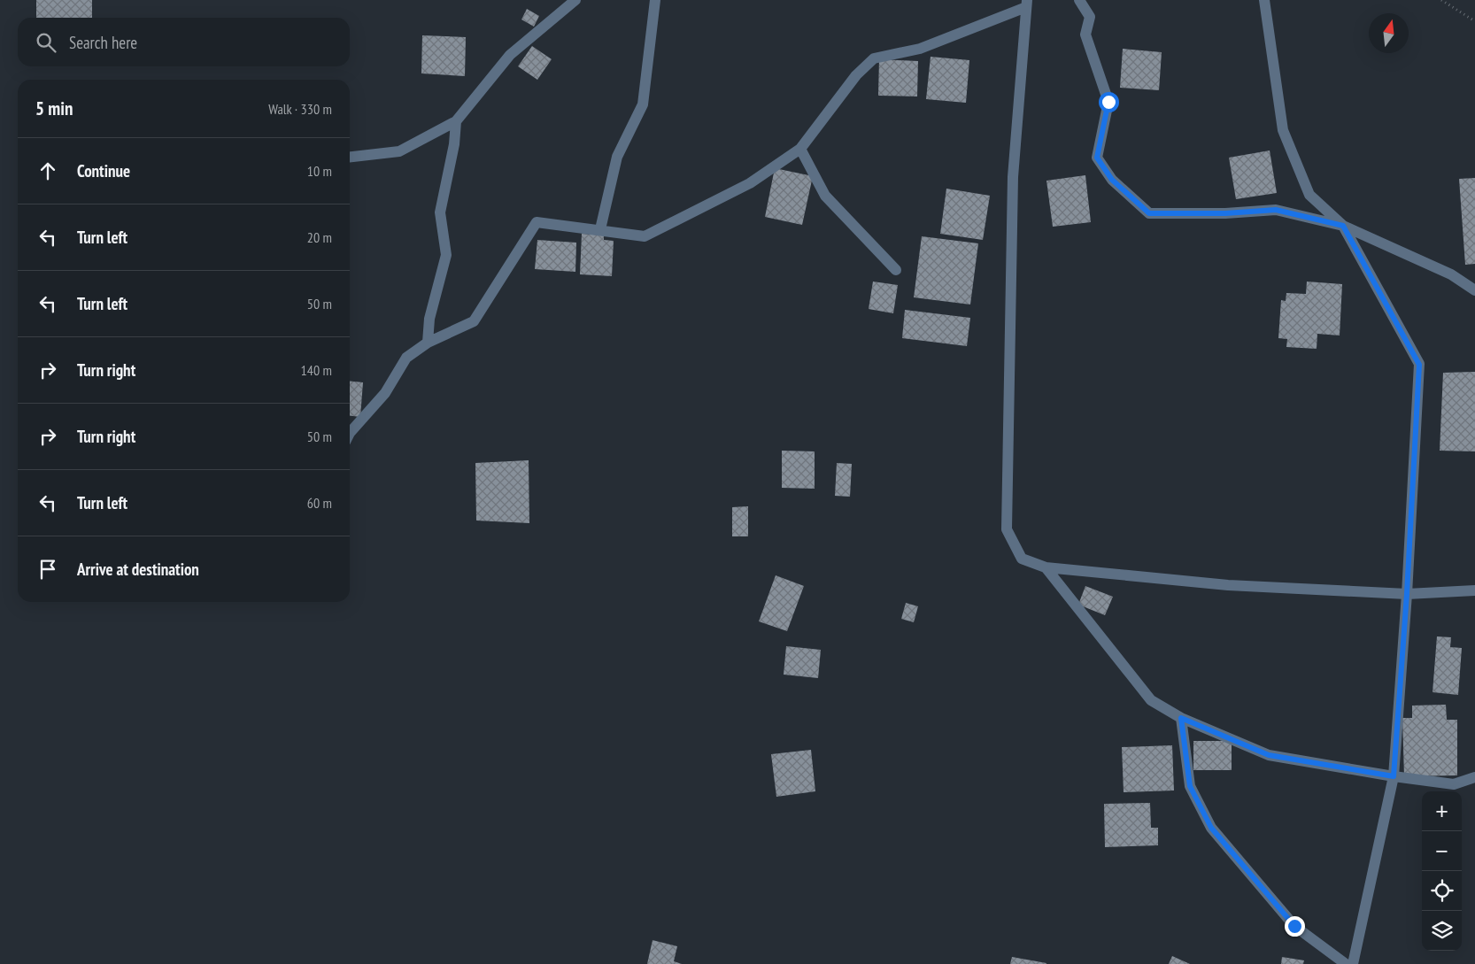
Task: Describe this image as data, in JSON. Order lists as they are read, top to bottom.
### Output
{
  "north": "top",
  "page": {
    "search": "Search here",
    "heading": ["5 min", "Walk · 330 m"],
    "list": [
      ["Continue", "10 m"],
      ["Turn left", "20 m"],
      ["Turn left", "50 m"],
      ["Turn right", "140 m"],
      ["Turn right", "50 m"],
      ["Turn left", "60 m"],
      "Arrive at destination"
    ],
    "map_buttons": ["+", "−"]
  }
}
